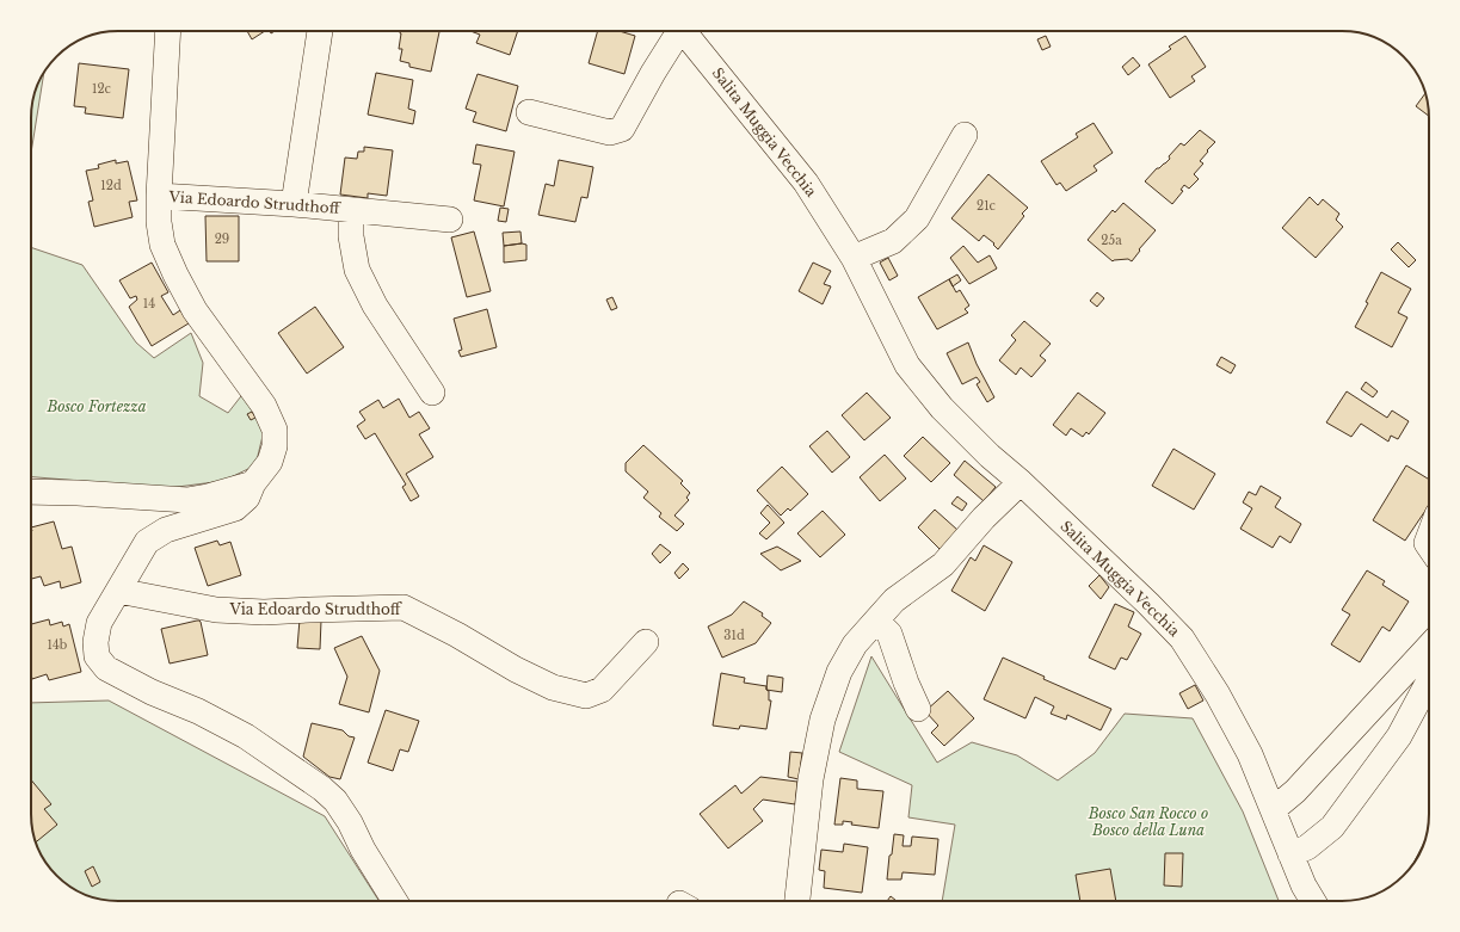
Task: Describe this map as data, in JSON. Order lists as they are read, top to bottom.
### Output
{
  "streets": {
    "street": ["Salita Muggia Vecchia", "Via Edoardo Strudthoff"]
  },
  "parks": ["Bosco Fortezza", "Bosco San Rocco o Bosco della Luna"],
  "house_numbers": [
    "12c",
    "12d",
    "21c",
    "29",
    "25a",
    "14",
    "31d",
    "14b"
  ]
}
